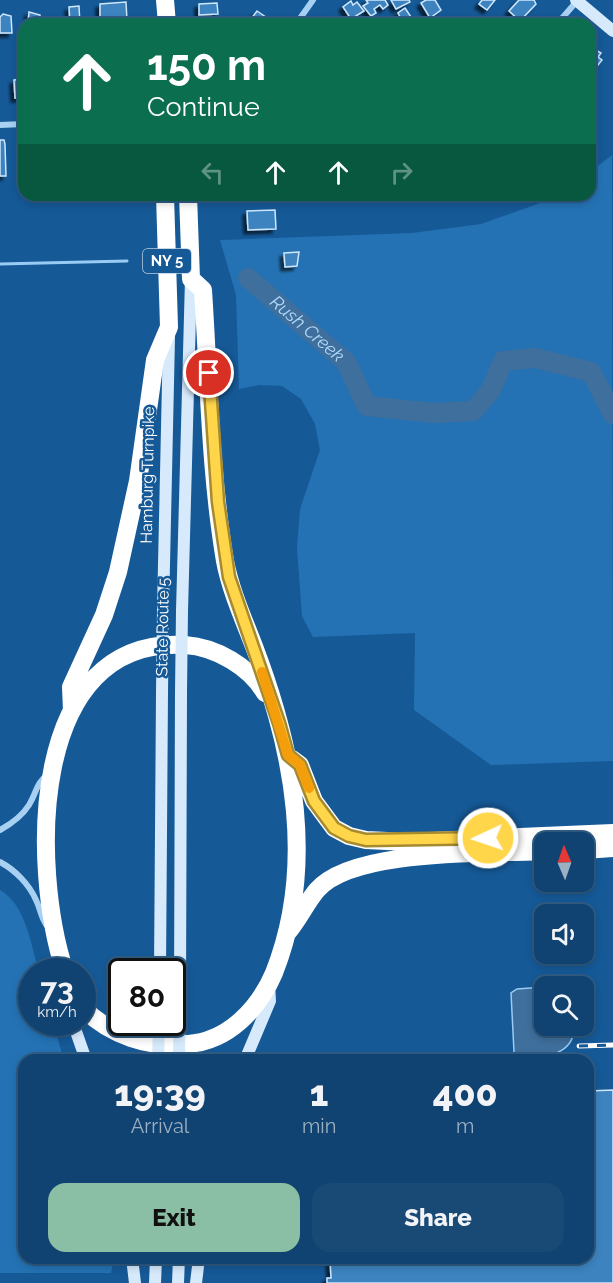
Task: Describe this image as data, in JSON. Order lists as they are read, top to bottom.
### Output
{
  "streets": {
    "highway": ["NY 5", "Hamburg Turnpike", "State Route 5"]
  },
  "water": ["Rush Creek"],
  "north": "top",
  "page": {
    "turn": ["150 m", "Continue"],
    "speed": "73 km/h",
    "limit": "80",
    "eta": [
      "19:39",
      "Arrival",
      "1",
      "min",
      "400",
      "m"
    ],
    "buttons": ["Exit", "Share"]
  }
}
